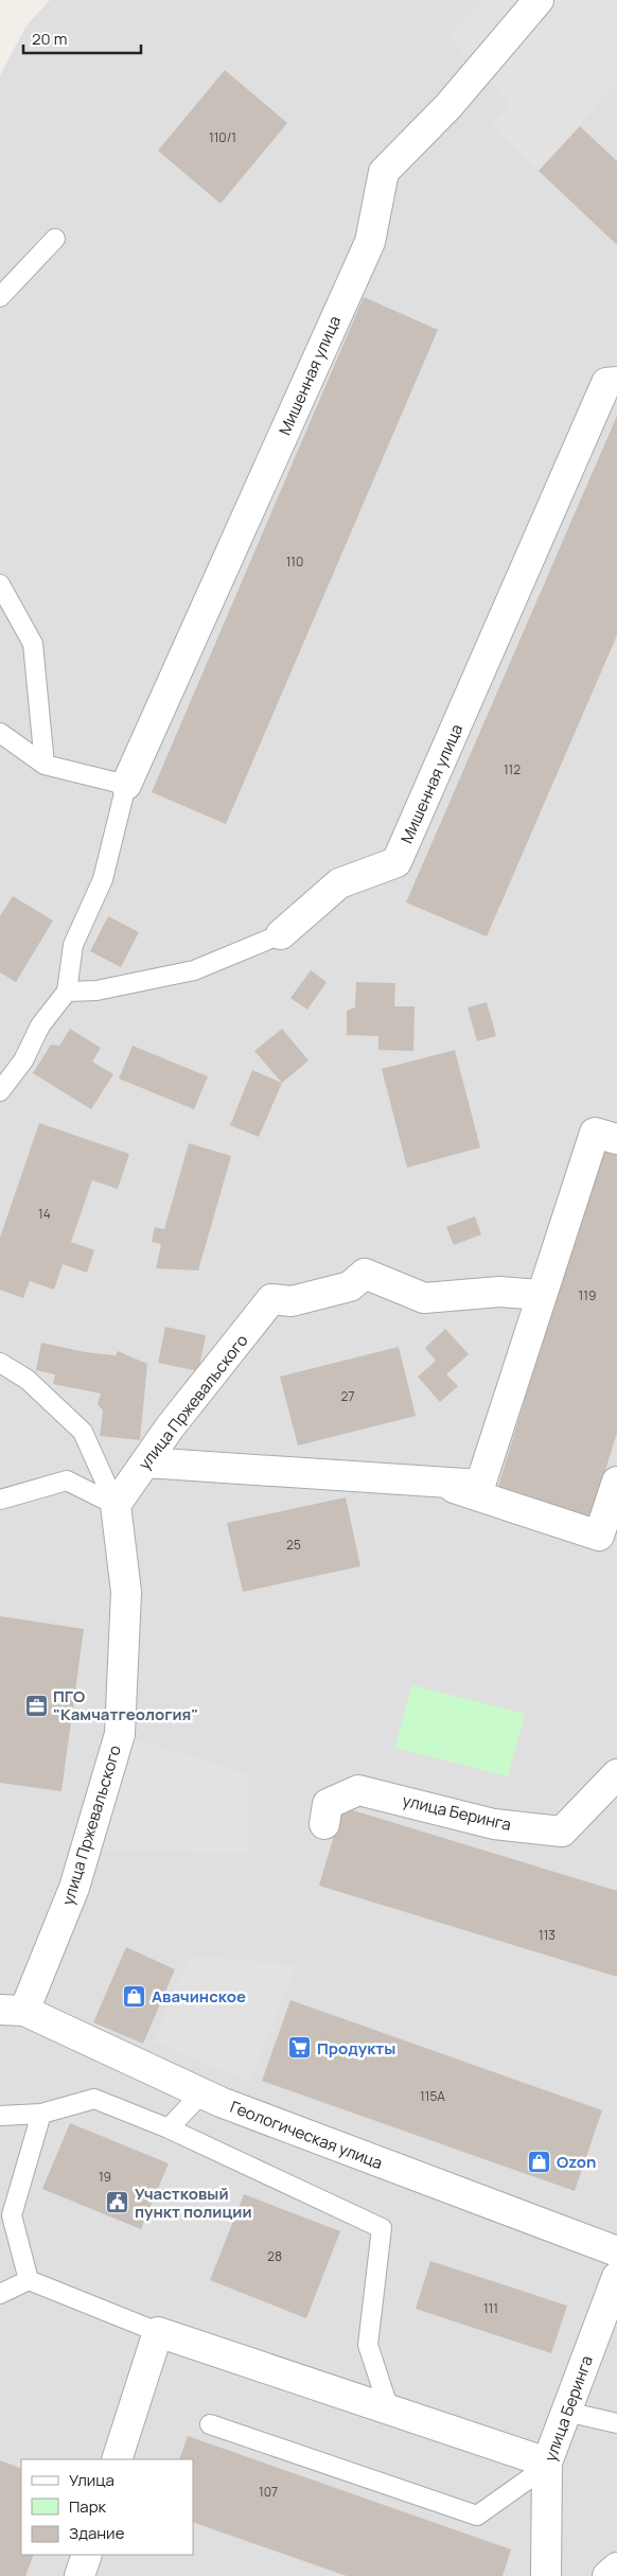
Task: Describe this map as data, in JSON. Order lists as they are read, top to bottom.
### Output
{
  "streets": {
    "street": [
      "Мишенная улица",
      "улица Пржевальского",
      "улица Беринга",
      "Геологическая улица"
    ]
  },
  "crossings": [
    ["улица Пржевальского", "Геологическая улица"]
  ],
  "places": {
    "office": ["ПГО \"Камчатгеология\""],
    "shop": ["Авачинское", "Ozon"],
    "supermarket": ["Продукты"],
    "public building": ["Участковый пункт полиции"]
  },
  "house_numbers": [
    "110/1",
    "110",
    "112",
    "14",
    "119",
    "27",
    "25",
    "113",
    "115А",
    "19",
    "28",
    "111",
    "107"
  ],
  "legend": ["Улица", "Парк", "Здание"],
  "scale_bar": "20 m"
}
